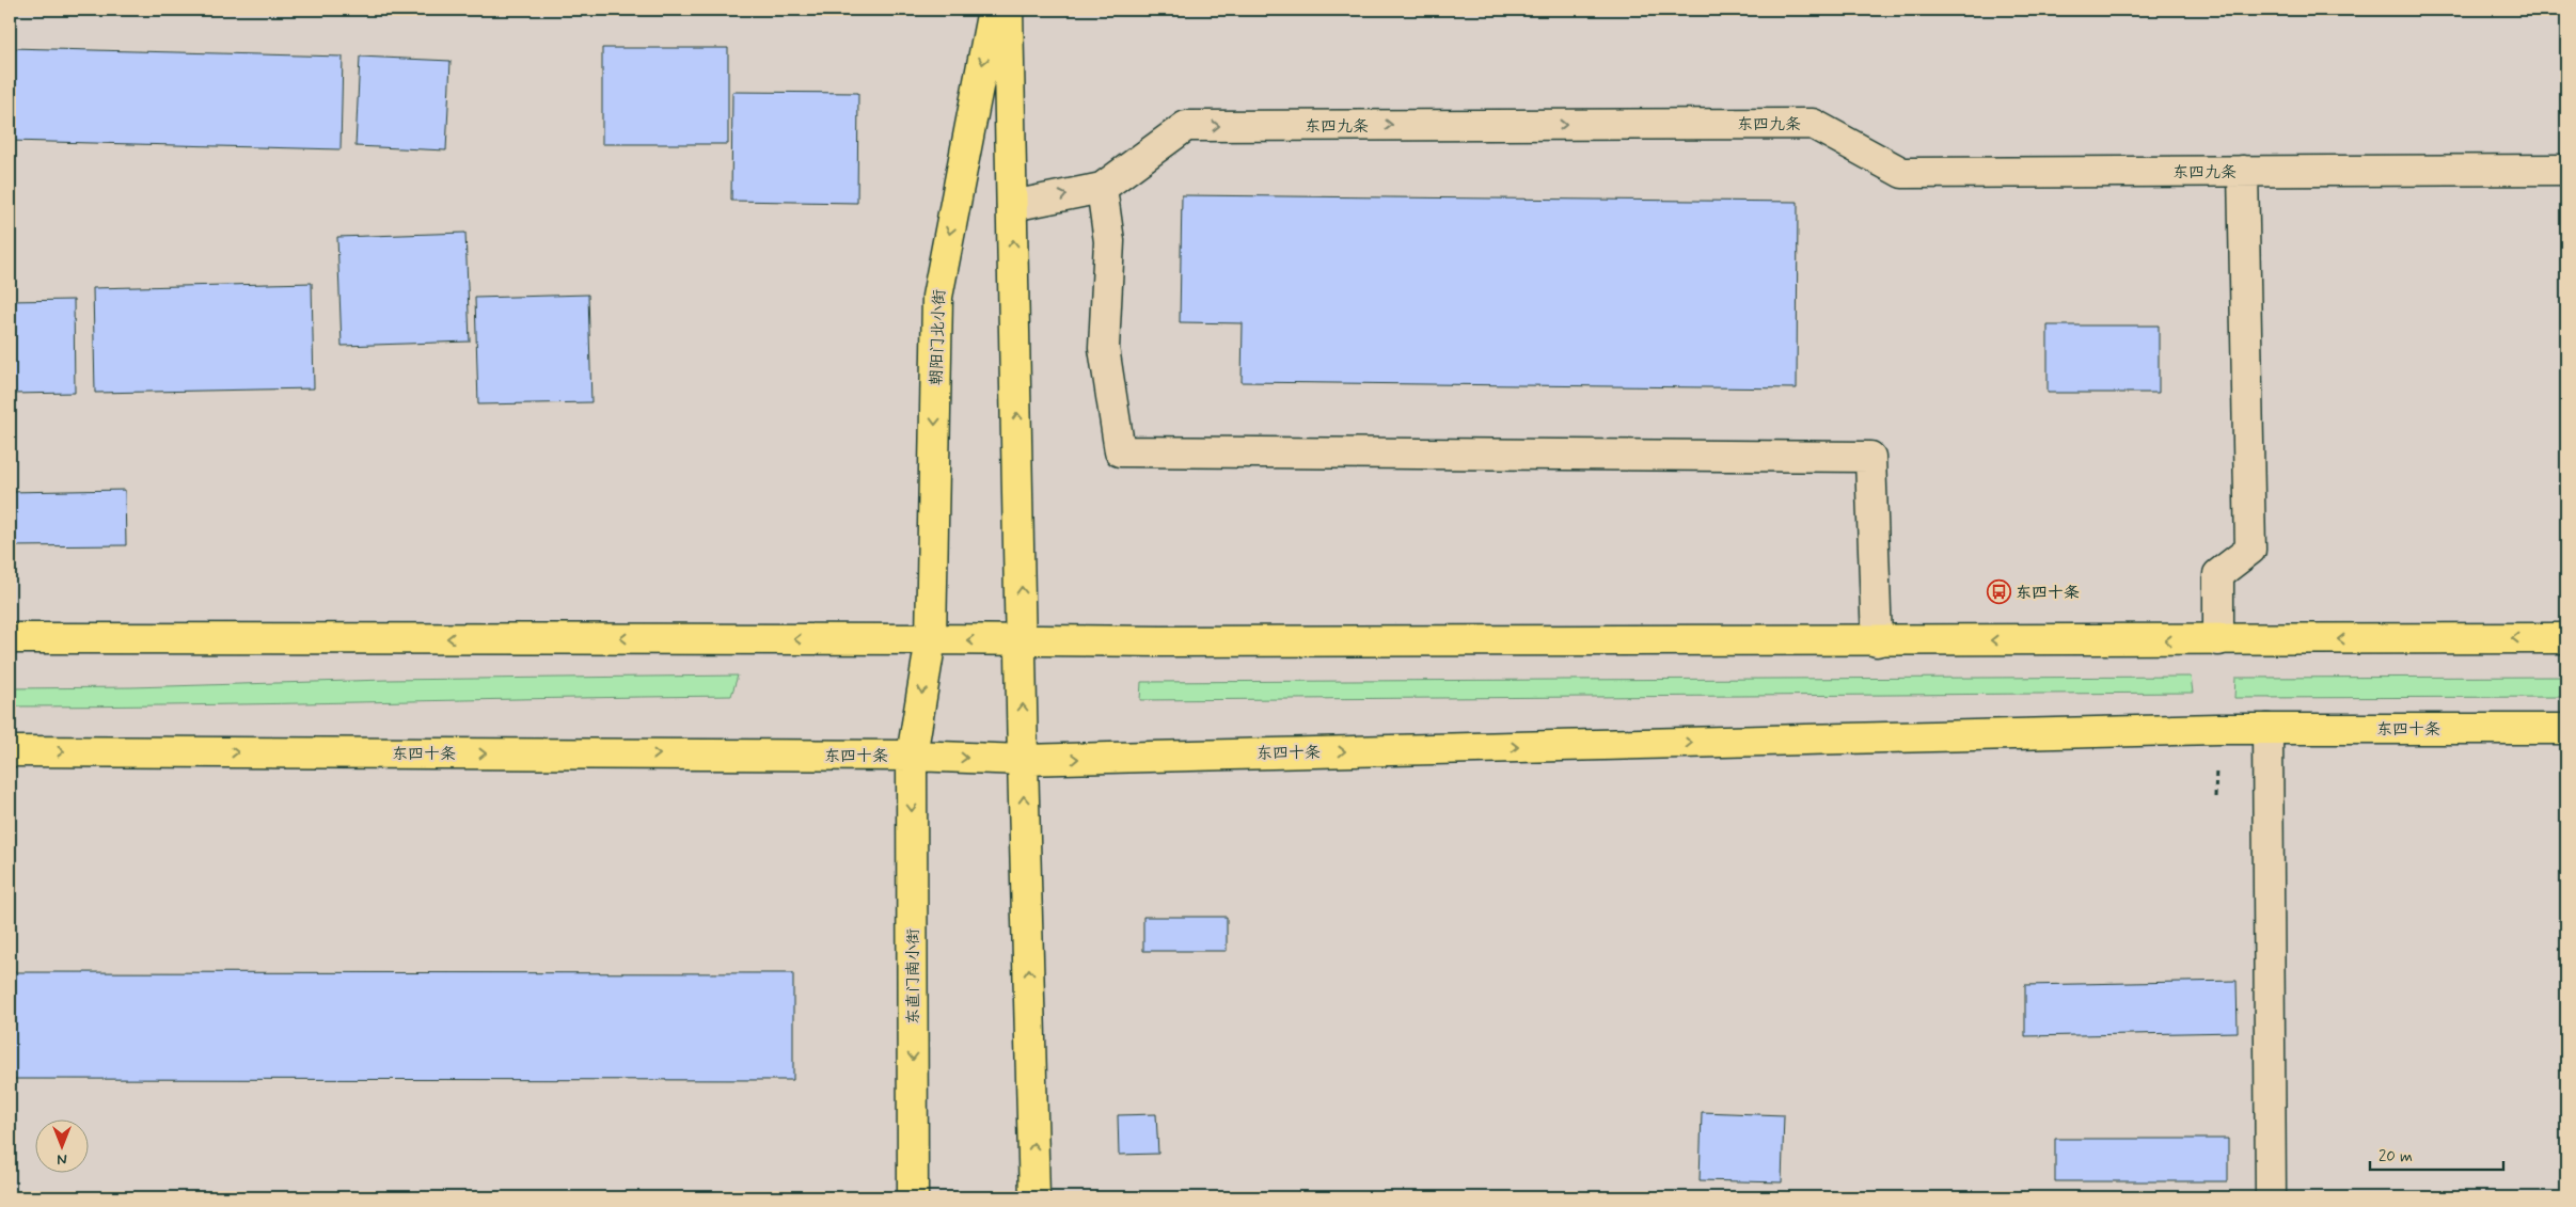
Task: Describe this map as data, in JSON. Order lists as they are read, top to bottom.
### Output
{
  "streets": {
    "main road": ["朝阳门北小街", "东四十条", "东直门南小街"],
    "lane": ["东四九条"]
  },
  "crossings": [
    ["朝阳门北小街", "东四十条"],
    ["朝阳门北小街", "东直门南小街"],
    ["东四十条", "东直门南小街"]
  ],
  "one_way": ["东四九条"],
  "places": {
    "bus stop": ["东四十条"]
  },
  "scale_bar": "20 m",
  "north": "bottom"
}
